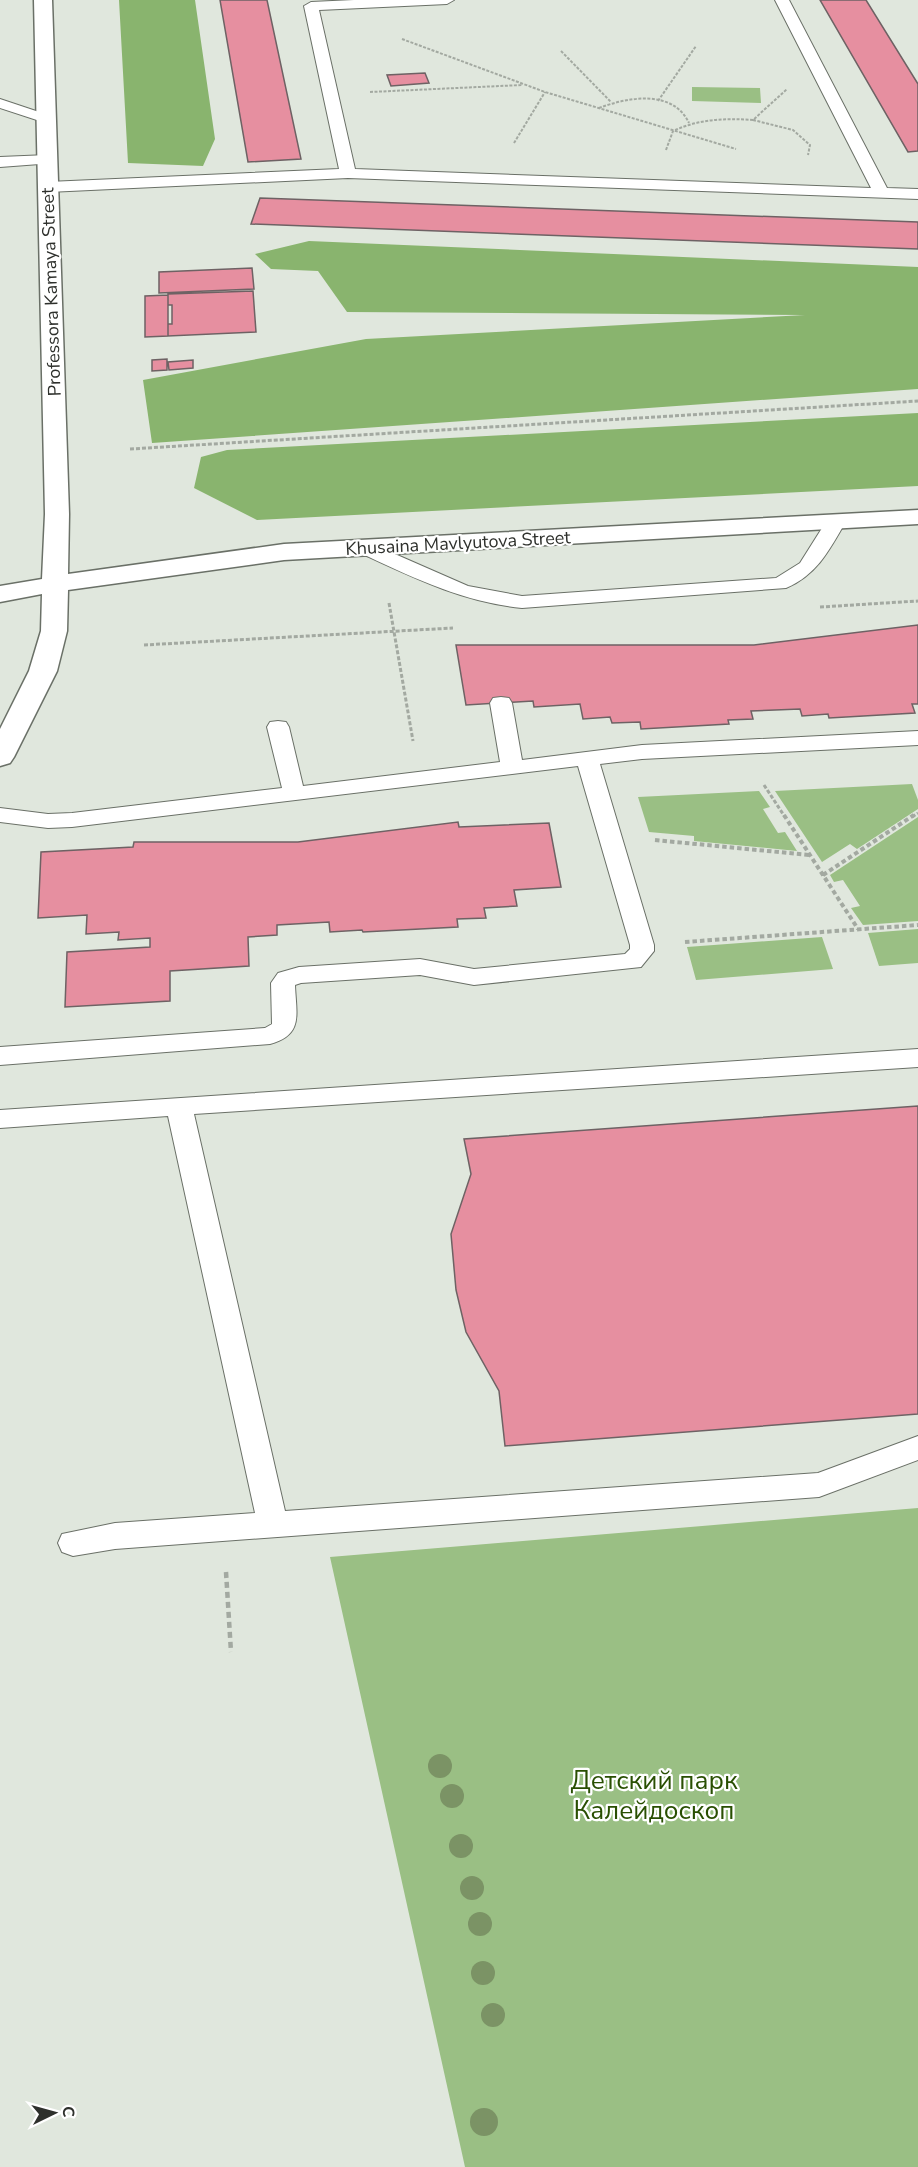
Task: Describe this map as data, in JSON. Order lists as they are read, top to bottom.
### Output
{
  "streets": {
    "street": ["Professora Kamaya Street", "Khusaina Mavlyutova Street"]
  },
  "crossings": [
    ["Professora Kamaya Street", "Khusaina Mavlyutova Street"]
  ],
  "parks": ["Детский парк Калейдоскоп"],
  "north": "right"
}
